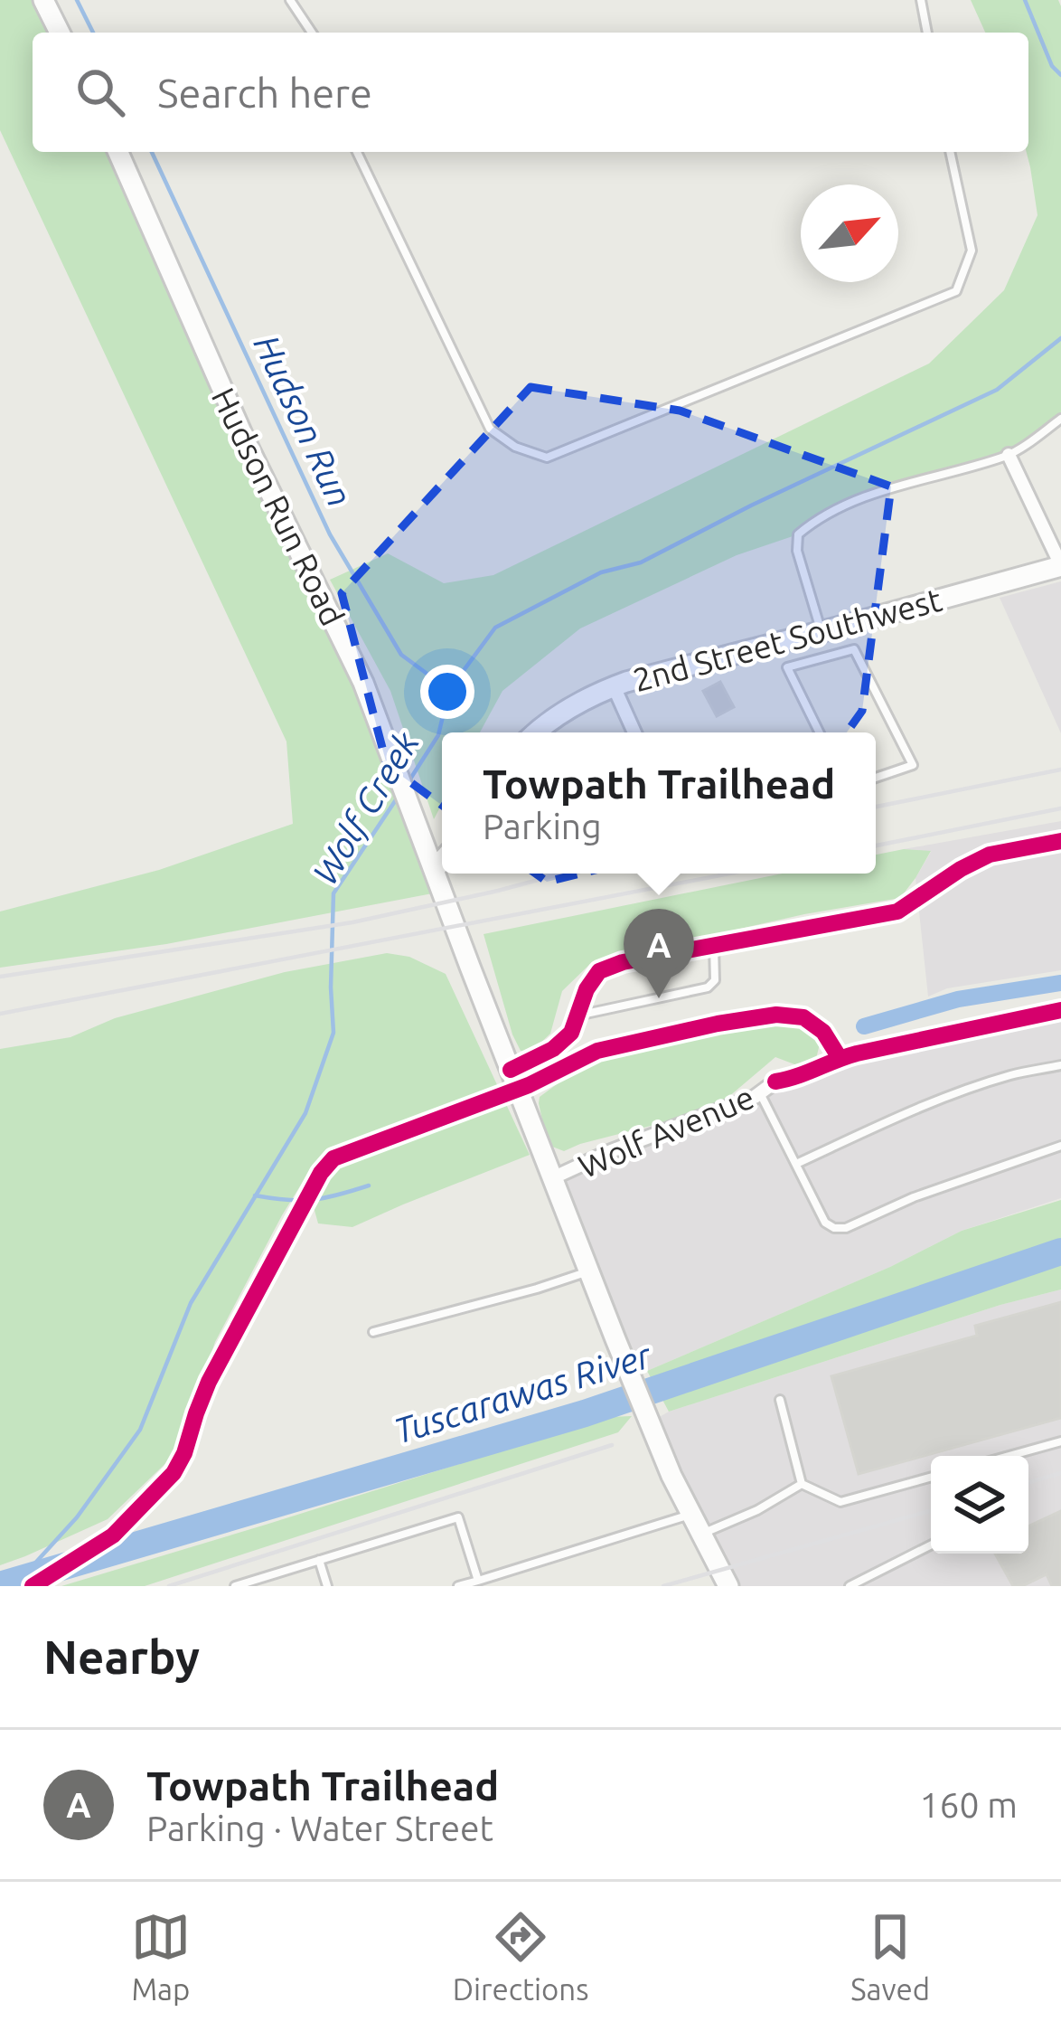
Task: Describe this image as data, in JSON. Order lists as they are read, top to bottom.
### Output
{
  "streets": {
    "main road": ["Hudson Run Road", "2nd Street Southwest"],
    "street": ["Wolf Avenue"]
  },
  "crossings": [
    ["Hudson Run Road", "Wolf Avenue"]
  ],
  "water": ["Hudson Run", "Wolf Creek", "Tuscarawas River"],
  "north": "top right",
  "page": {
    "search": "Search here",
    "popup": ["Towpath Trailhead", "Parking"],
    "pins": "A",
    "heading": "Nearby",
    "list": [
      {
        "mark": "A",
        "name": "Towpath Trailhead",
        "note": "Parking · Water Street",
        "value": "160 m"
      }
    ],
    "nav": ["Map", "Directions", "Saved"]
  }
}
